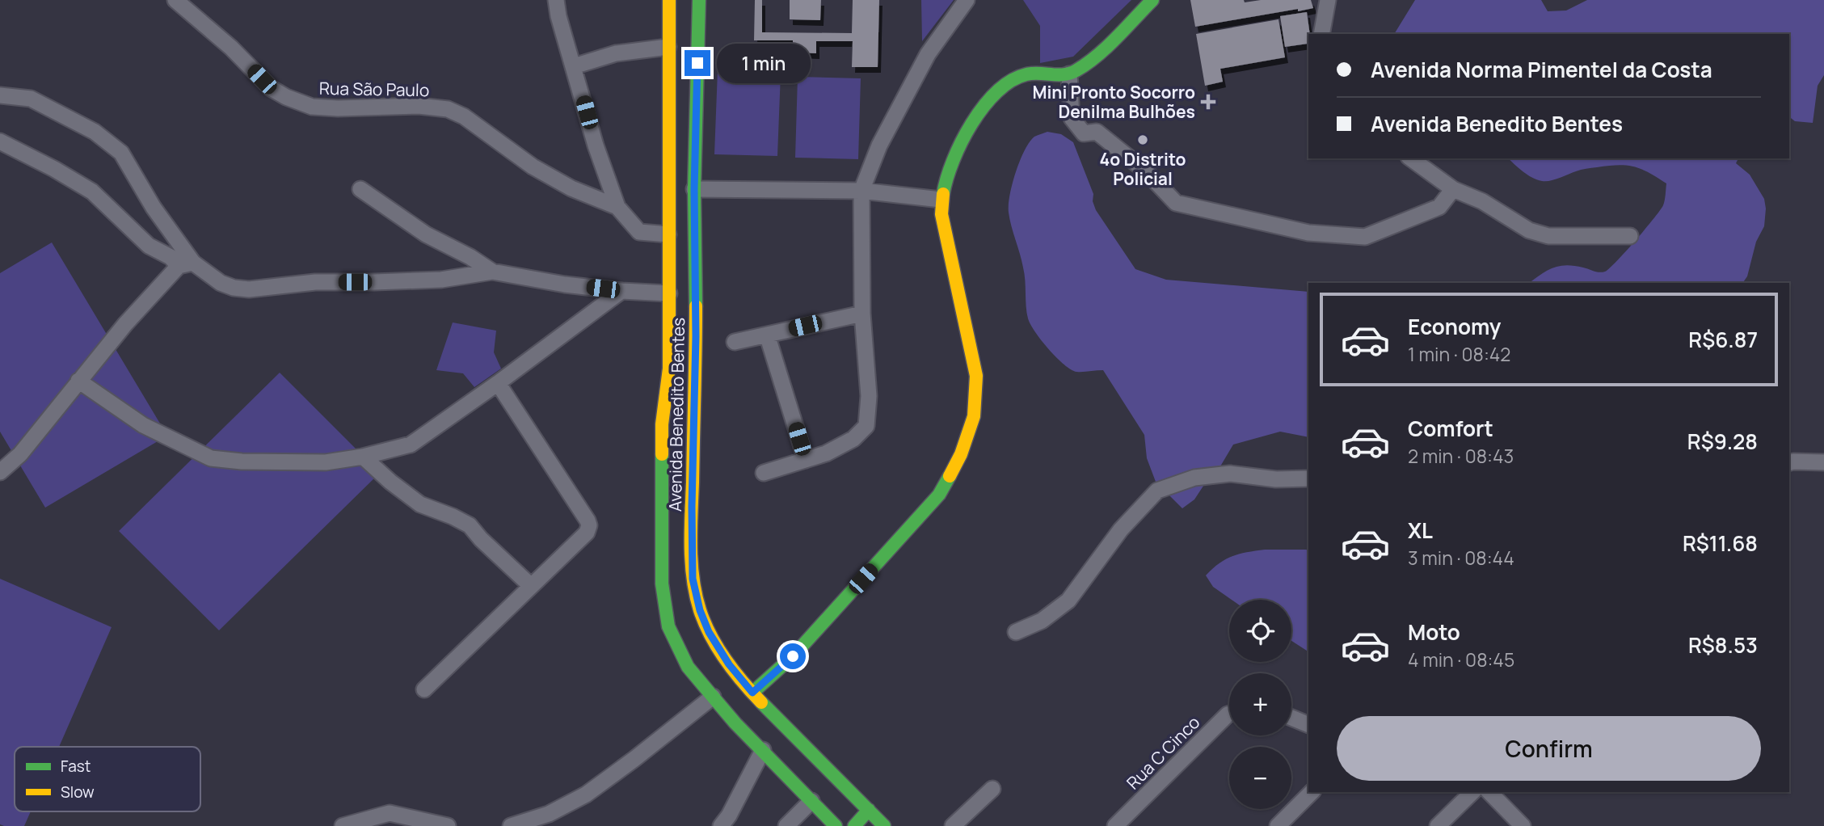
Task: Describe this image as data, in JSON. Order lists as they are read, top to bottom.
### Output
{
  "streets": {
    "street": ["Rua São Paulo", "Avenida Benedito Bentes", "Rua C Cinco"]
  },
  "places": {
    "health": ["Mini Pronto Socorro Denilma Bulhões"],
    "other": ["4o Distrito Policial"]
  },
  "legend": ["Fast", "Slow"],
  "page": {
    "banner": ["Avenida Norma Pimentel da Costa", "Avenida Benedito Bentes"],
    "bubble": "1 min",
    "list": [
      {
        "name": "Economy",
        "note": "1 min · 08:42",
        "value": "R$6.87"
      },
      {
        "name": "Comfort",
        "note": "2 min · 08:43",
        "value": "R$9.28"
      },
      {
        "name": "XL",
        "note": "3 min · 08:44",
        "value": "R$11.68"
      },
      {
        "name": "Moto",
        "note": "4 min · 08:45",
        "value": "R$8.53"
      }
    ],
    "map_buttons": ["+", "−"],
    "buttons": "Confirm"
  }
}
